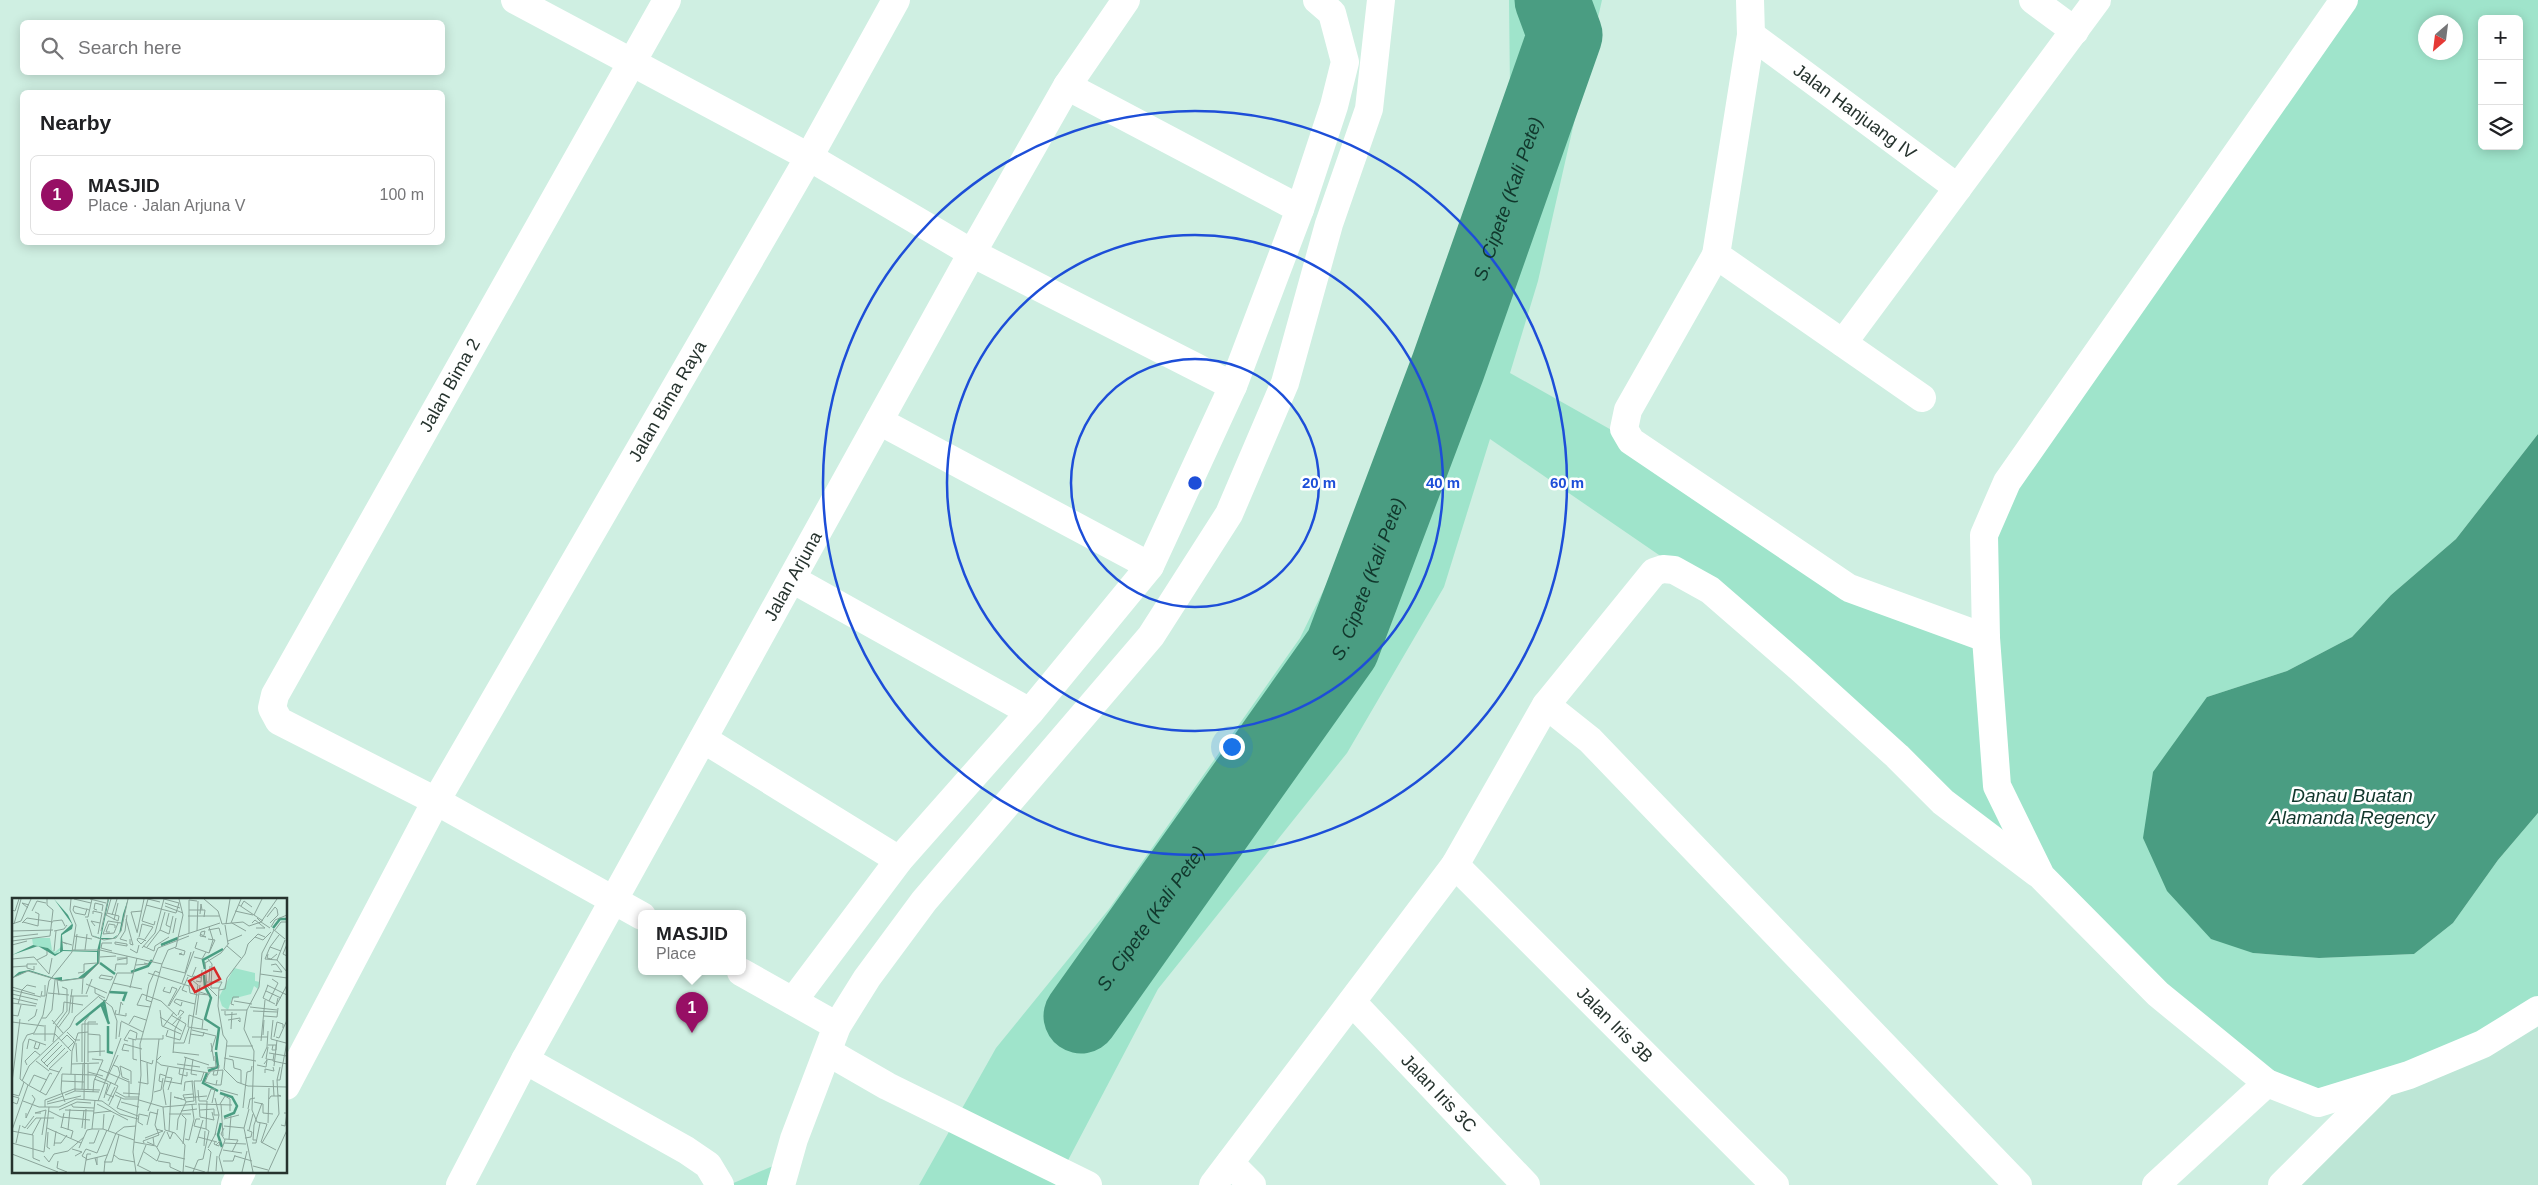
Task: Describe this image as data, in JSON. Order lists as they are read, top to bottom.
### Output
{
  "streets": {
    "street": [
      "Jalan Hanjuang IV",
      "Jalan Bima 2",
      "Jalan Bima Raya",
      "Jalan Arjuna",
      "Jalan Iris 3B",
      "Jalan Iris 3C"
    ]
  },
  "crossings": [
    ["Jalan Bima 2", "Jalan Bima Raya"]
  ],
  "water": ["S. Cipete (Kali Pete)", "Danau Buatan Alamanda Regency"],
  "north": "bottom left",
  "page": {
    "map_buttons": ["+", "−"],
    "search": "Search here",
    "heading": "Nearby",
    "list": [
      {
        "mark": "1",
        "name": "MASJID",
        "note": "Place · Jalan Arjuna V",
        "value": "100 m"
      }
    ],
    "popup": ["MASJID", "Place"],
    "pins": "1"
  },
  "rings": ["20 m", "40 m", "60 m"]
}
